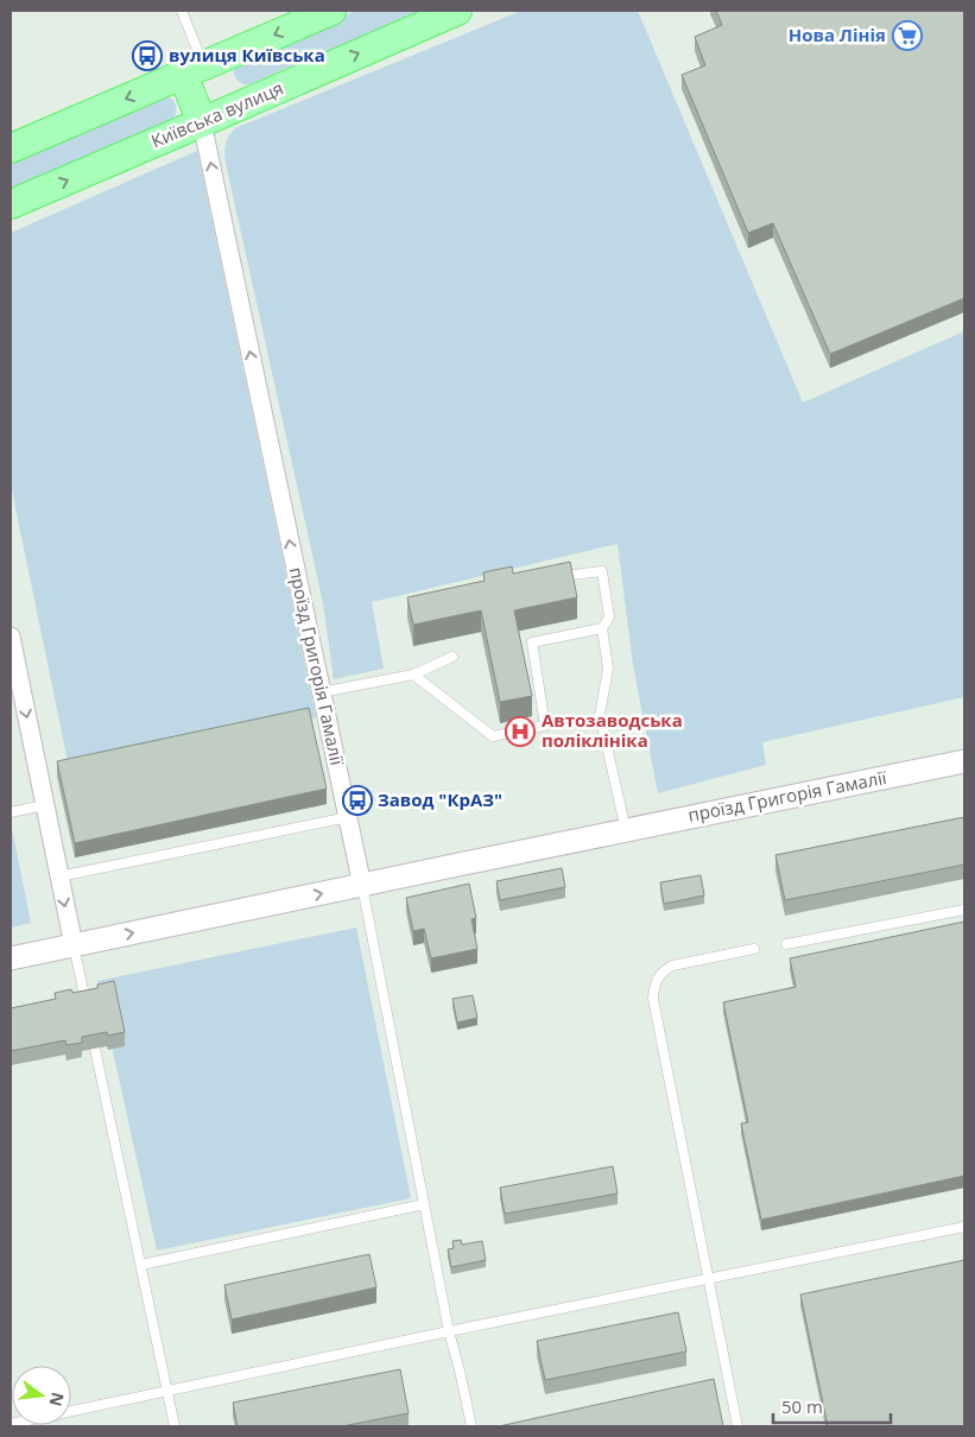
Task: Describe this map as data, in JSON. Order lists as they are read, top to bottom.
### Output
{
  "streets": {
    "main road": ["Київська вулиця"],
    "street": ["проїзд Григорія Гамалії"]
  },
  "crossings": [
    ["Київська вулиця", "проїзд Григорія Гамалії"]
  ],
  "one_way": ["проїзд Григорія Гамалії"],
  "places": {
    "supermarket": ["Нова Лінія"],
    "bus stop": ["вулиця Київська", "Завод \"КрАЗ\""],
    "hospital": ["Автозаводська поліклініка"]
  },
  "scale_bar": "50 m",
  "north": "right"
}
